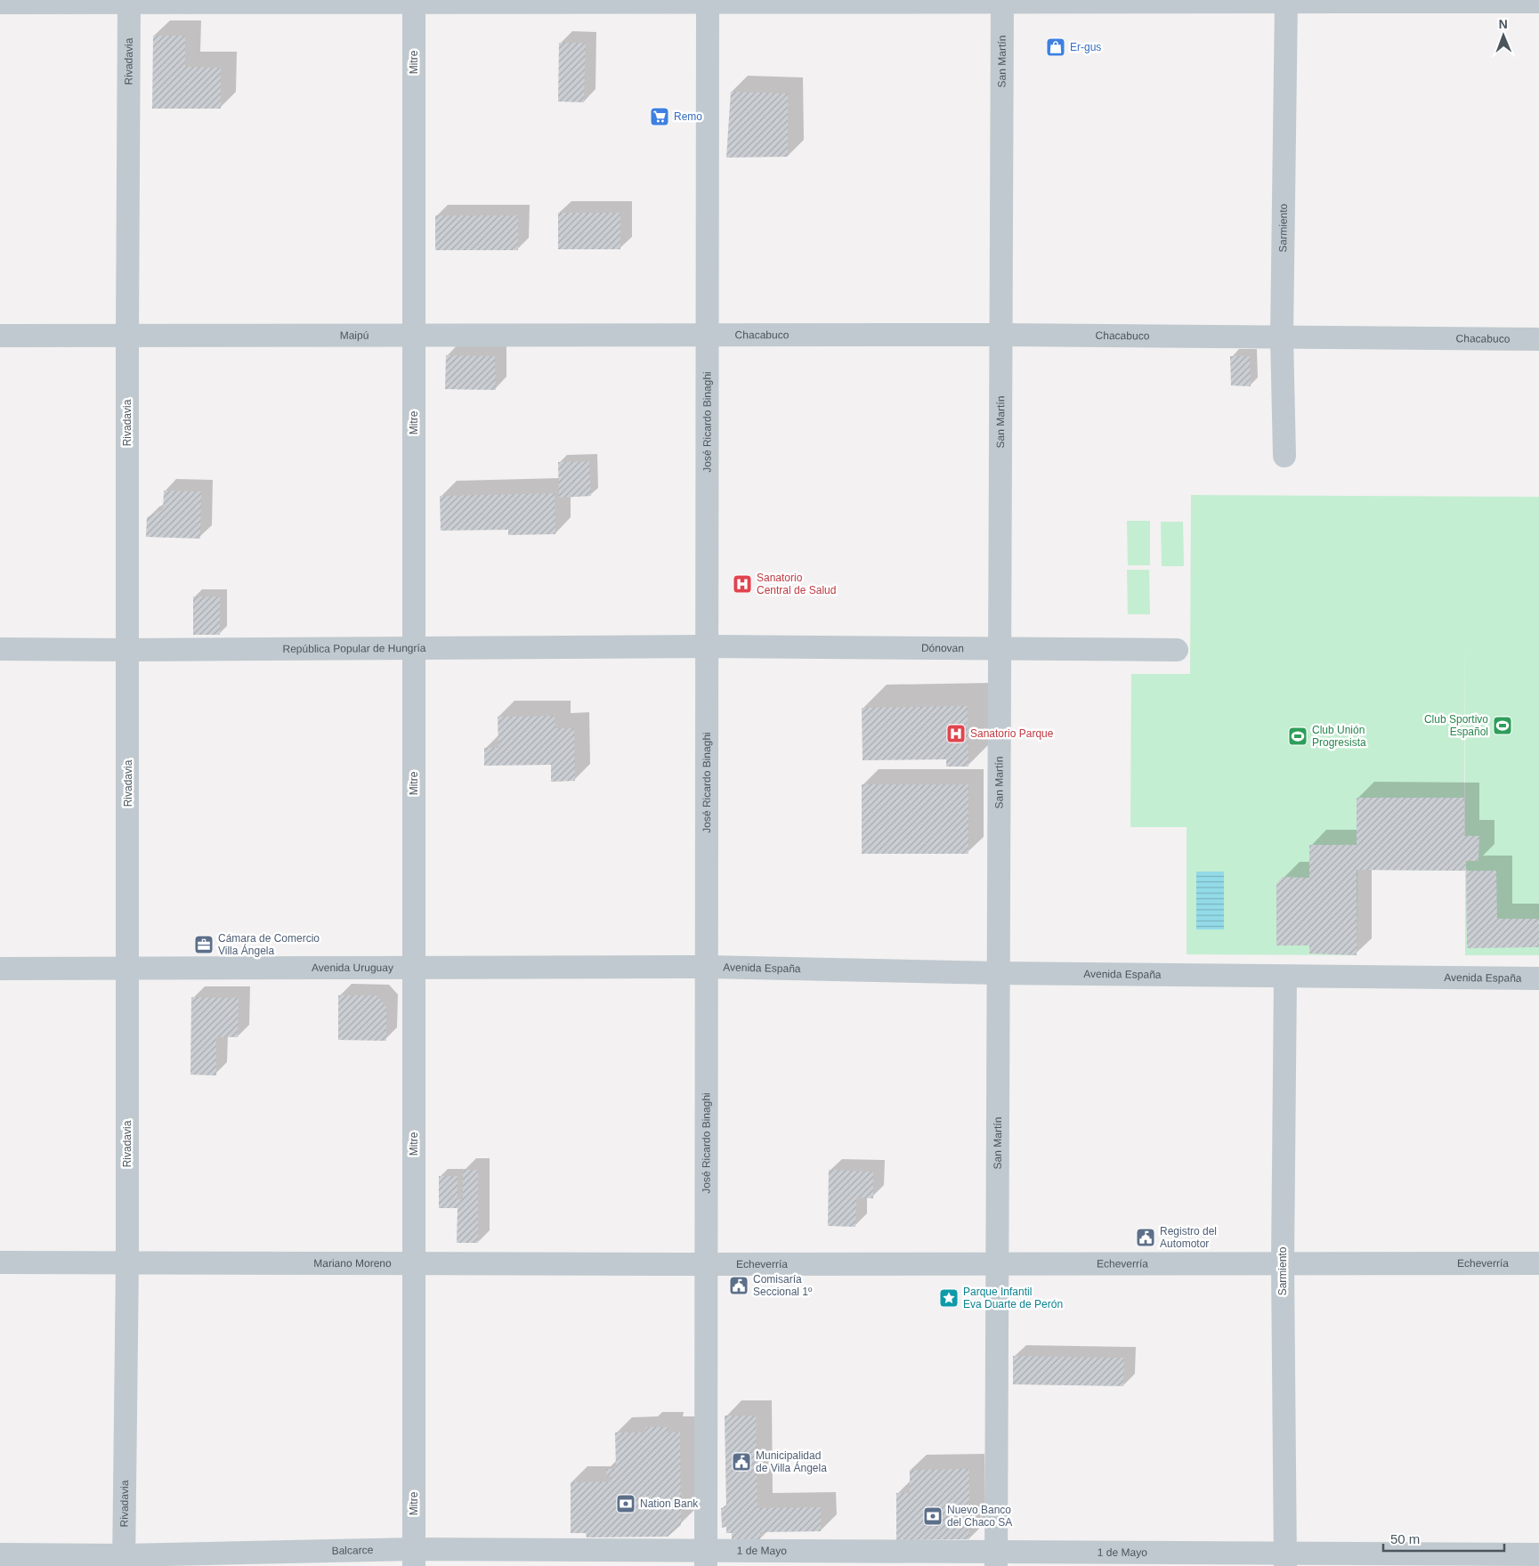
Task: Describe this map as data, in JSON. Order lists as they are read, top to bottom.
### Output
{
  "streets": {
    "street": [
      "Rivadavia",
      "Mitre",
      "San Martín",
      "Sarmiento",
      "Maipú",
      "Chacabuco",
      "José Ricardo Binaghi",
      "Dónovan",
      "República Popular de Hungría",
      "Avenida Uruguay",
      "Avenida España",
      "Mariano Moreno",
      "Echeverría",
      "Balcarce",
      "1 de Mayo"
    ]
  },
  "crossings": [
    ["Rivadavia", "Maipú"],
    ["Rivadavia", "República Popular de Hungría"],
    ["Rivadavia", "Avenida Uruguay"],
    ["Rivadavia", "Mariano Moreno"],
    ["Rivadavia", "Balcarce"],
    ["Mitre", "Maipú"],
    ["Mitre", "República Popular de Hungría"],
    ["Mitre", "Avenida Uruguay"],
    ["Mitre", "Mariano Moreno"],
    ["Mitre", "Balcarce"],
    ["San Martín", "Chacabuco"],
    ["San Martín", "Dónovan"],
    ["San Martín", "Avenida España"],
    ["San Martín", "Echeverría"],
    ["San Martín", "1 de Mayo"],
    ["Sarmiento", "Chacabuco"],
    ["Sarmiento", "Avenida España"],
    ["Sarmiento", "Echeverría"],
    ["Sarmiento", "1 de Mayo"],
    ["Maipú", "Chacabuco"],
    ["Maipú", "José Ricardo Binaghi"],
    ["Chacabuco", "José Ricardo Binaghi"],
    ["José Ricardo Binaghi", "Dónovan"],
    ["José Ricardo Binaghi", "República Popular de Hungría"],
    ["José Ricardo Binaghi", "Avenida Uruguay"],
    ["José Ricardo Binaghi", "Avenida España"],
    ["José Ricardo Binaghi", "Mariano Moreno"],
    ["José Ricardo Binaghi", "Echeverría"],
    ["José Ricardo Binaghi", "Balcarce"],
    ["José Ricardo Binaghi", "1 de Mayo"],
    ["Dónovan", "República Popular de Hungría"],
    ["Avenida Uruguay", "Avenida España"],
    ["Mariano Moreno", "Echeverría"],
    ["Balcarce", "1 de Mayo"]
  ],
  "places": {
    "shop": ["Er-gus"],
    "supermarket": ["Remo"],
    "hospital": ["Sanatorio Central de Salud", "Sanatorio Parque"],
    "sports": ["Club Sportivo Español", "Club Unión Progresista"],
    "office": ["Cámara de Comercio Villa Ángela"],
    "public building": ["Registro del Automotor", "Comisaría Seccional 1º", "Municipalidad de Villa Ángela"],
    "place": ["Parque Infantil Eva Duarte de Perón"],
    "bank": ["Nation Bank", "Nuevo Banco del Chaco SA"]
  },
  "scale_bar": "50 m",
  "north": "top"
}
